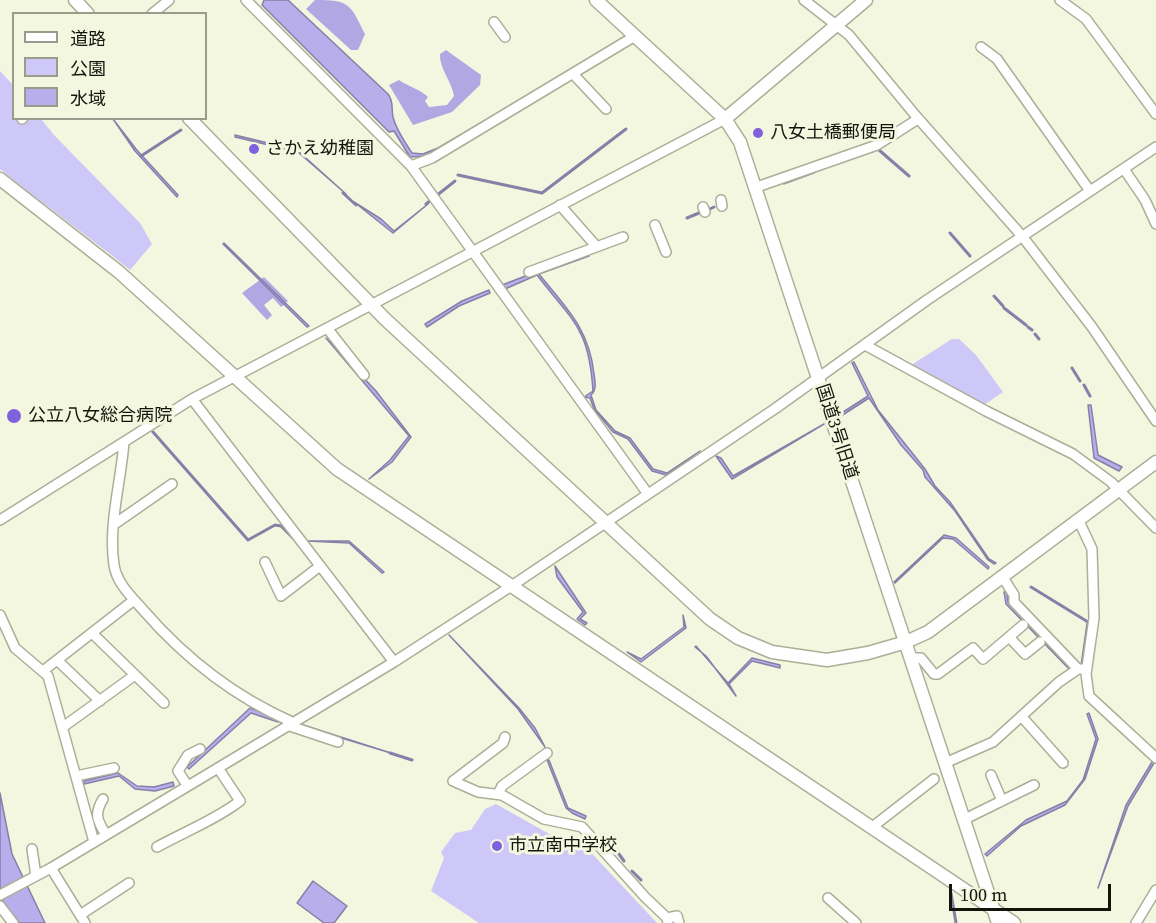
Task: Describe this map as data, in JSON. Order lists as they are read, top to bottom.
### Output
{
  "streets": {
    "street": ["国道3号旧道"]
  },
  "places": [
    "八女土橋郵便局",
    "さかえ幼稚園",
    "公立八女総合病院",
    "市立南中学校"
  ],
  "legend": ["道路", "公園", "水域"],
  "scale_bar": "100 m"
}
